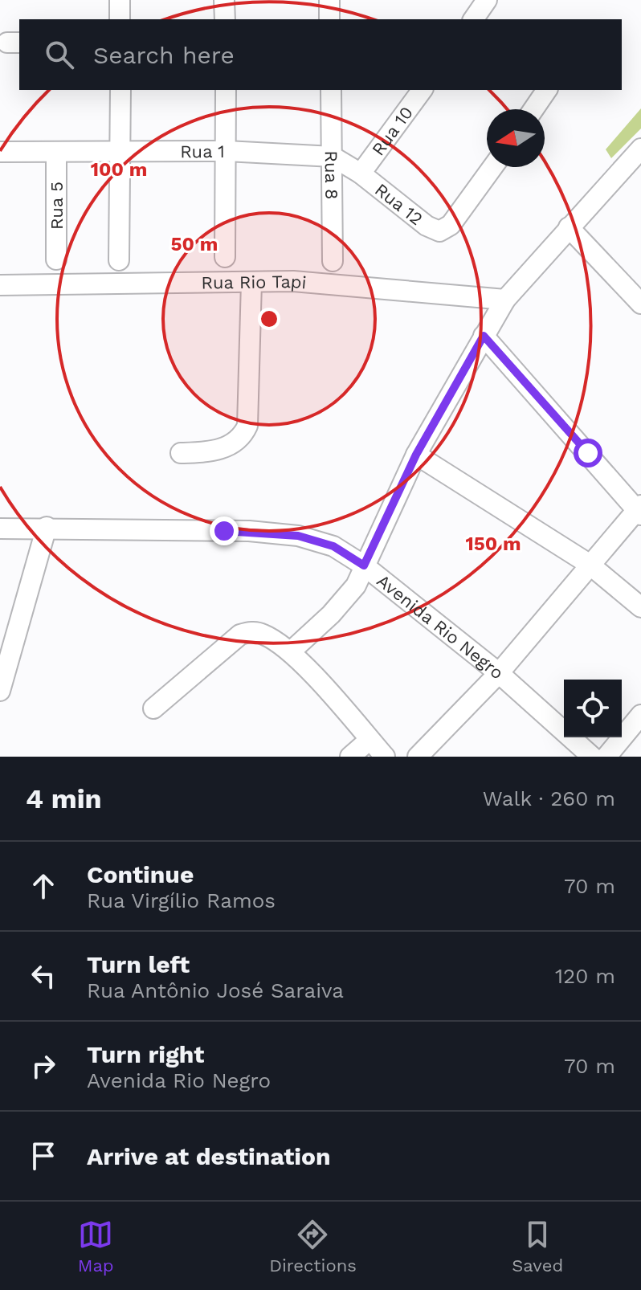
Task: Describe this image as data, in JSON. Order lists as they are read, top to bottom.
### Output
{
  "streets": {
    "street": [
      "Rua 10",
      "Rua 1",
      "Rua 8",
      "Rua 12",
      "Rua 5",
      "Rua Rio Tapi",
      "Avenida Rio Negro"
    ]
  },
  "crossings": [
    ["Rua 10", "Rua 1"],
    ["Rua 10", "Rua 12"],
    ["Rua 1", "Rua 8"],
    ["Rua 1", "Rua 12"],
    ["Rua 1", "Rua 5"]
  ],
  "north": "left",
  "page": {
    "search": "Search here",
    "heading": ["4 min", "Walk · 260 m"],
    "list": [
      ["Continue", "Rua Virgílio Ramos", "70 m"],
      ["Turn left", "Rua Antônio José Saraiva", "120 m"],
      ["Turn right", "Avenida Rio Negro", "70 m"],
      "Arrive at destination"
    ],
    "nav": ["Map", "Directions", "Saved"]
  },
  "rings": ["100 m", "50 m", "150 m"]
}
